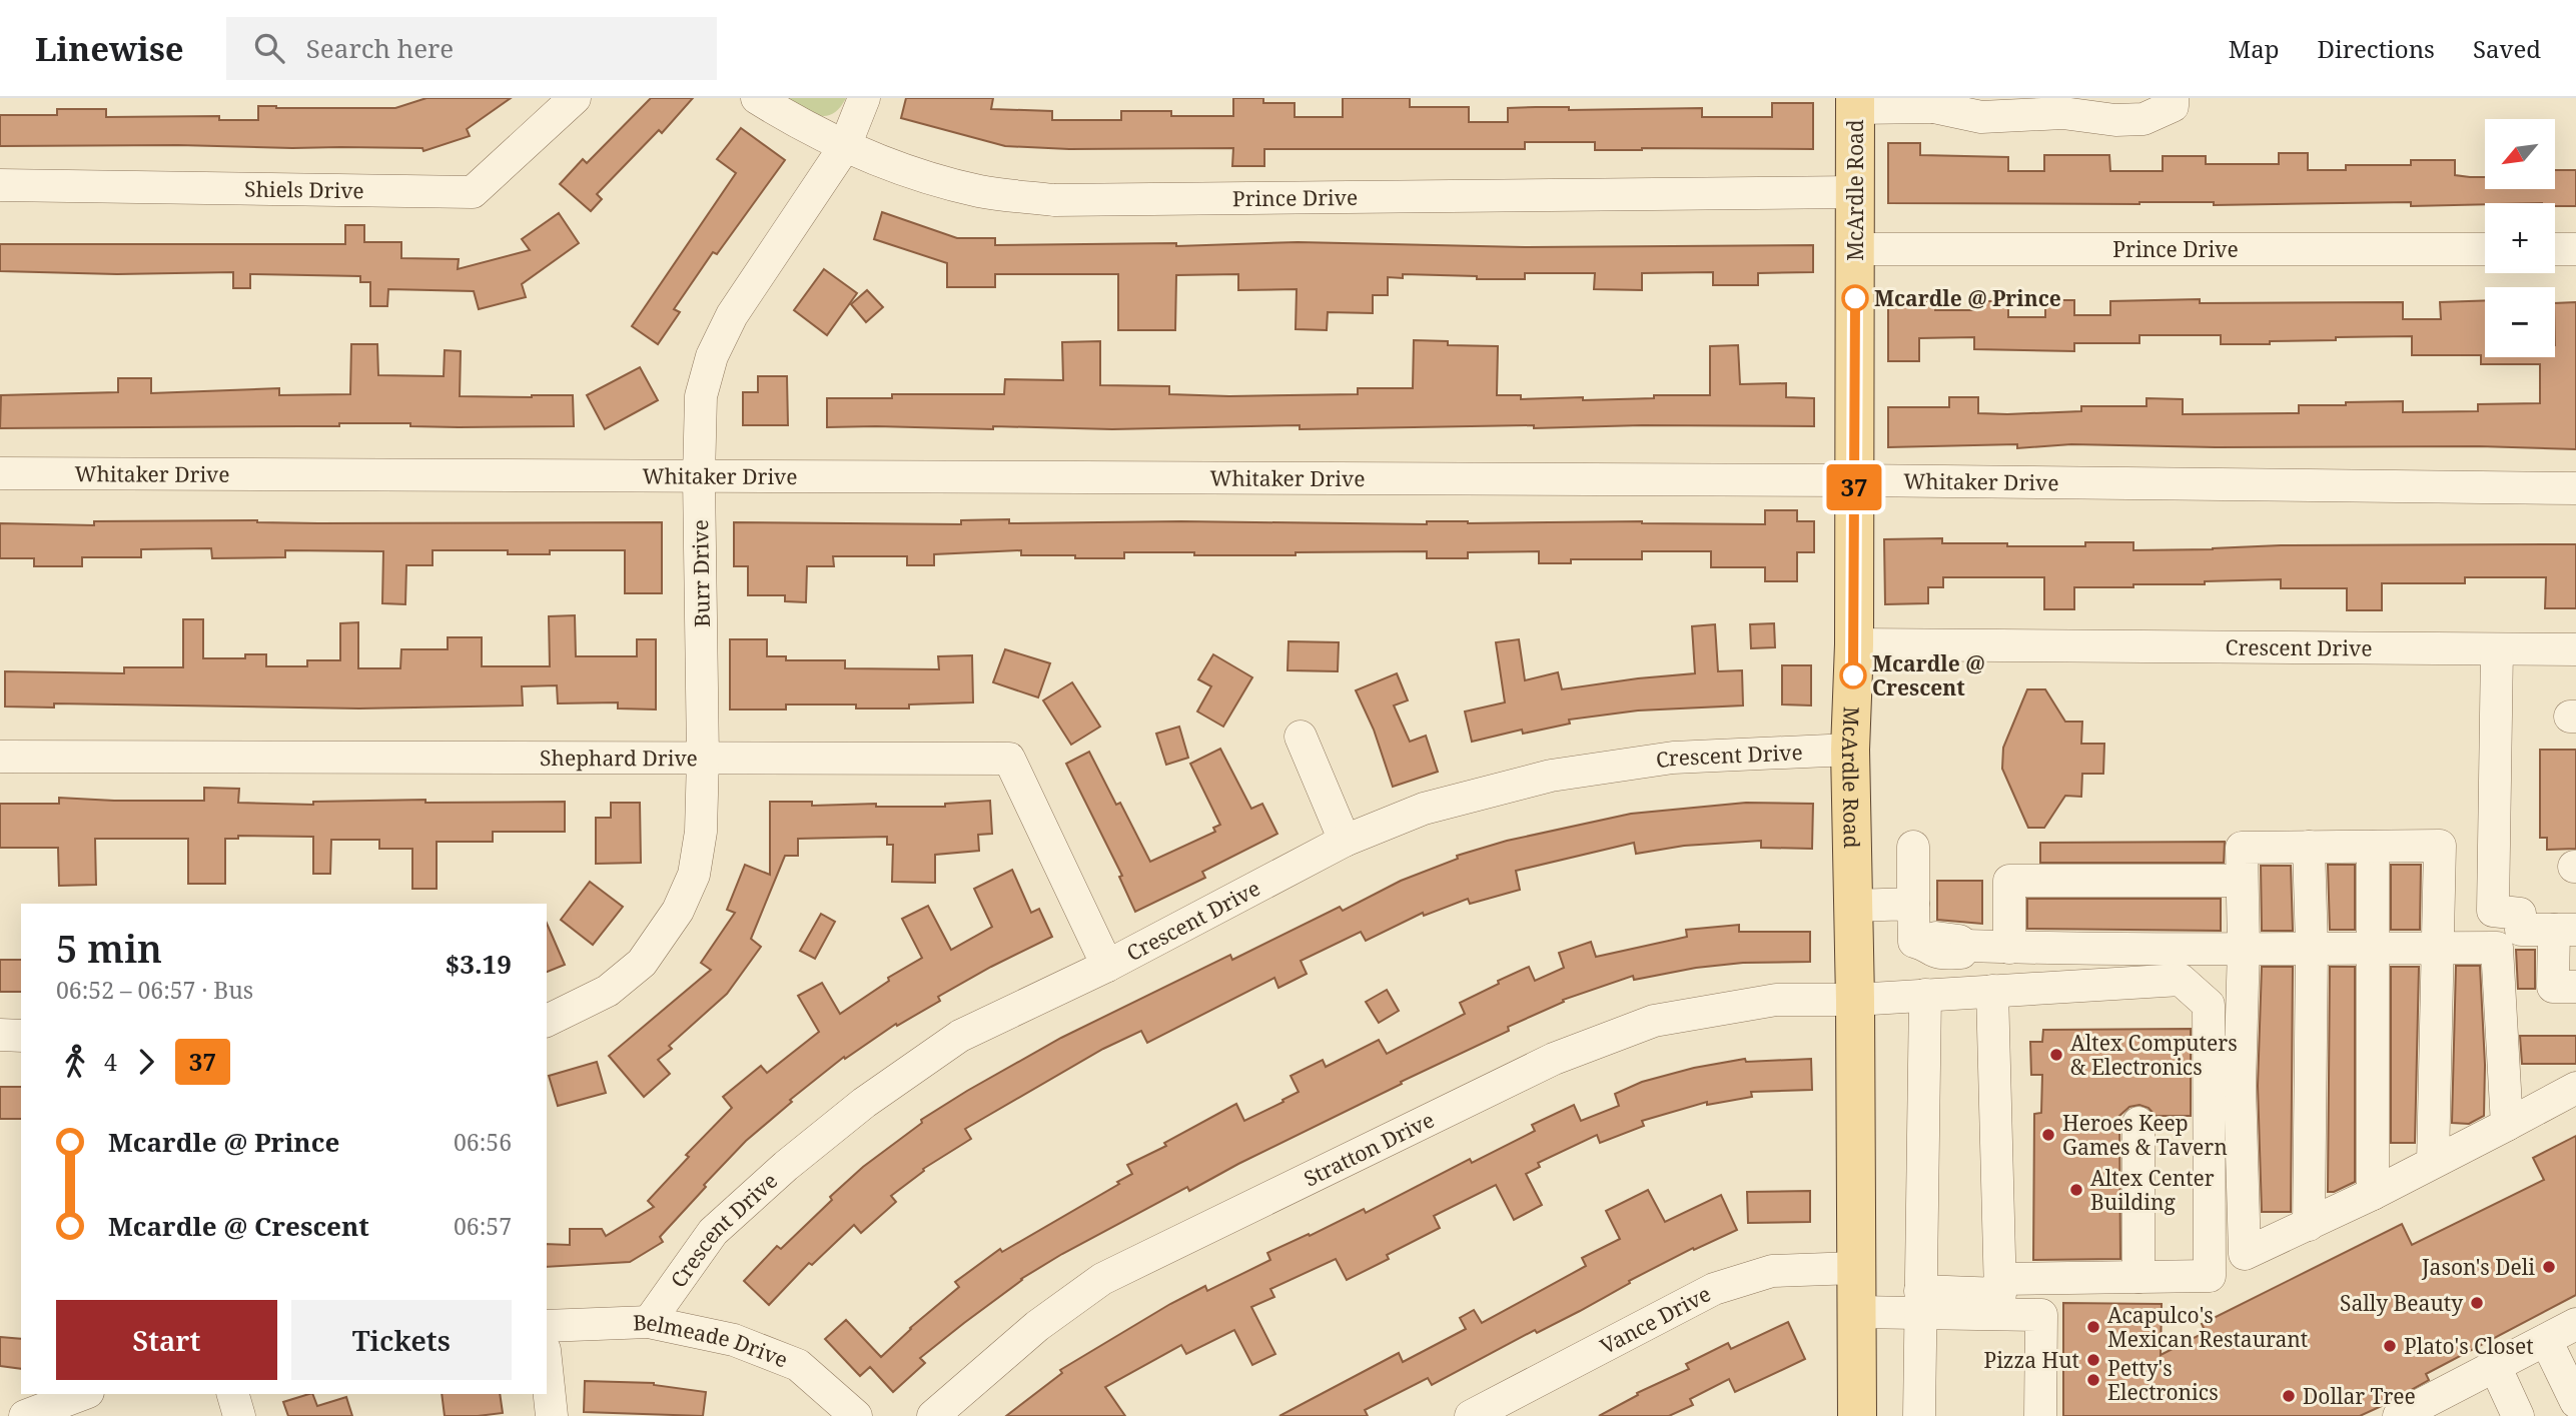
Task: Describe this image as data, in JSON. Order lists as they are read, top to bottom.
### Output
{
  "streets": {
    "main road": ["McArdle Road"],
    "street": [
      "Shiels Drive",
      "Prince Drive",
      "Whitaker Drive",
      "Burr Drive",
      "Crescent Drive",
      "Shephard Drive",
      "Stratton Drive",
      "Vance Drive",
      "Belmeade Drive"
    ]
  },
  "crossings": [
    ["McArdle Road", "Prince Drive"],
    ["McArdle Road", "Whitaker Drive"],
    ["McArdle Road", "Crescent Drive"],
    ["McArdle Road", "Stratton Drive"],
    ["McArdle Road", "Vance Drive"],
    ["Prince Drive", "Burr Drive"],
    ["Whitaker Drive", "Burr Drive"],
    ["Burr Drive", "Shephard Drive"],
    ["Crescent Drive", "Shephard Drive"],
    ["Crescent Drive", "Belmeade Drive"]
  ],
  "places": [
    "Mcardle @ Prince",
    "Mcardle @ Crescent",
    "Altex Computers & Electronics",
    "Heroes Keep Games & Tavern",
    "Altex Center Building",
    "Jason's Deli",
    "Sally Beauty",
    "Acapulco's Mexican Restaurant",
    "Plato's Closet",
    "Pizza Hut",
    "Petty's Electronics",
    "Dollar Tree"
  ],
  "lines": ["bus line 37"],
  "north": "bottom left",
  "page": {
    "header": "Linewise",
    "search": "Search here",
    "nav": ["Map", "Directions", "Saved"],
    "on_map": "37",
    "map_buttons": ["+", "−"],
    "heading": ["5 min", "06:52 – 06:57 · Bus", "$3.19"],
    "legs": ["4", "37"],
    "list": [
      {
        "name": "Mcardle @ Prince",
        "value": "06:56"
      },
      {
        "name": "Mcardle @ Crescent",
        "value": "06:57"
      }
    ],
    "buttons": ["Start", "Tickets"]
  }
}
